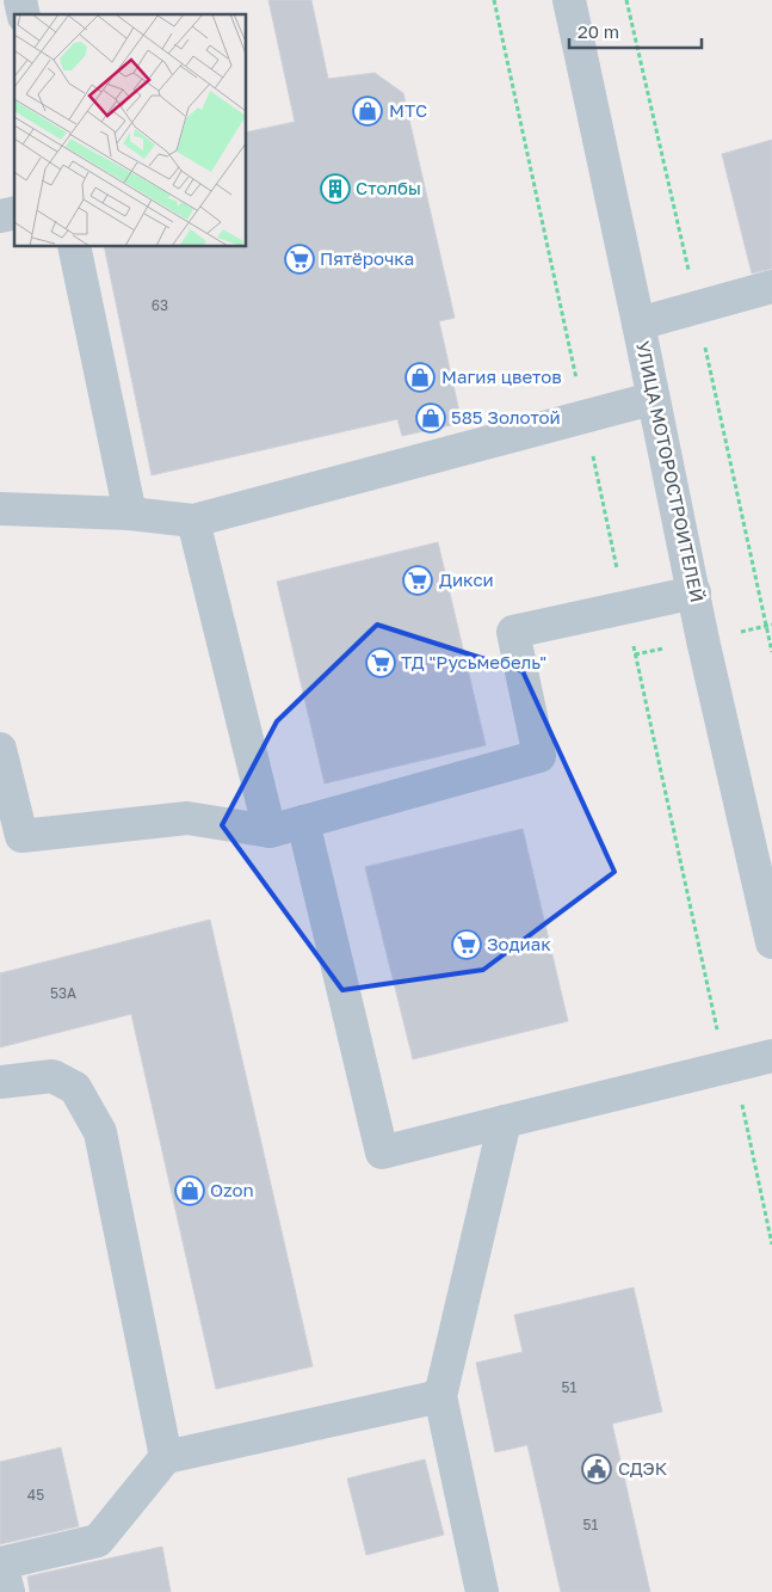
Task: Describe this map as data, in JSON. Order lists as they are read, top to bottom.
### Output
{
  "streets": {
    "street": ["УЛИЦА МОТОРОСТРОИТЕЛЕЙ"]
  },
  "places": {
    "shop": [
      "МТС",
      "Магия цветов",
      "585 Золотой",
      "Ozon"
    ],
    "building": ["Столбы"],
    "supermarket": [
      "Пятёрочка",
      "Дикси",
      "ТД \"Русьмебель\"",
      "Зодиак"
    ],
    "public building": ["СДЭК"]
  },
  "house_numbers": [
    "63",
    "53А",
    "51",
    "45",
    "51"
  ],
  "scale_bar": "20 m"
}
